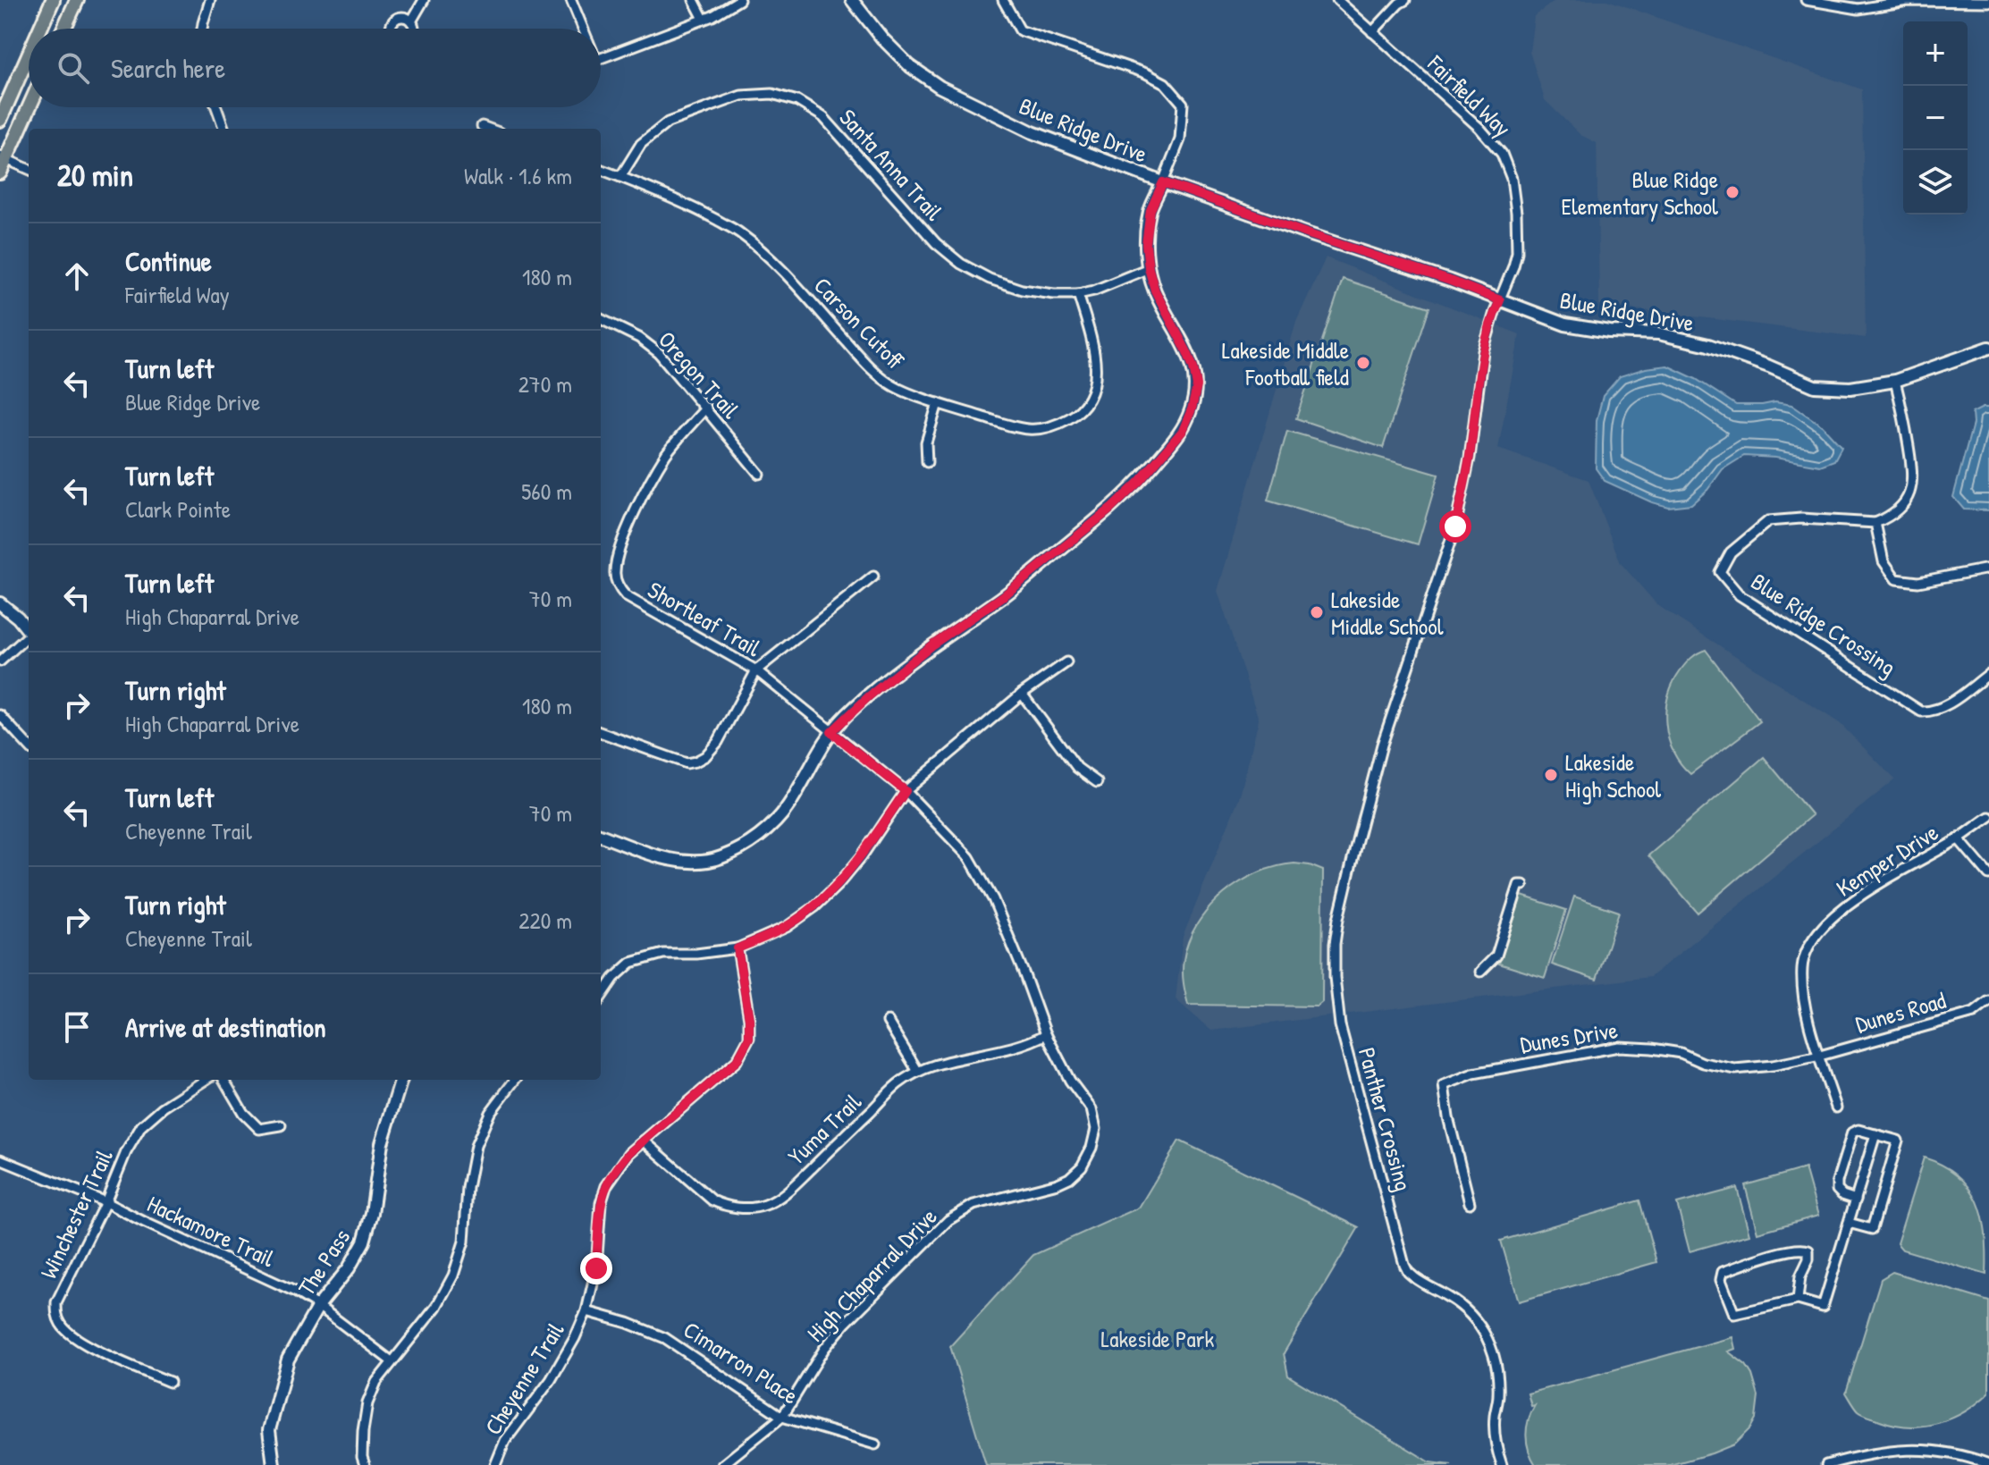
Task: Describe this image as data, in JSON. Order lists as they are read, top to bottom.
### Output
{
  "streets": {
    "street": [
      "Fairfield Way",
      "Blue Ridge Drive",
      "Santa Anna Trail",
      "Carson Cutoff",
      "Oregon Trail",
      "Shortleaf Trail",
      "Blue Ridge Crossing",
      "Kemper Drive",
      "Dunes Road",
      "Dunes Drive",
      "Panther Crossing",
      "Yuma Trail",
      "Winchester Trail",
      "Hackamore Trail",
      "The Pass",
      "High Chaparral Drive",
      "Cimarron Place",
      "Cheyenne Trail"
    ]
  },
  "crossings": [
    ["Fairfield Way", "Blue Ridge Drive"],
    ["Fairfield Way", "Panther Crossing"],
    ["Santa Anna Trail", "Carson Cutoff"],
    ["Oregon Trail", "Shortleaf Trail"],
    ["Shortleaf Trail", "High Chaparral Drive"],
    ["Kemper Drive", "Dunes Road"],
    ["Kemper Drive", "Dunes Drive"],
    ["Dunes Road", "Dunes Drive"],
    ["Yuma Trail", "High Chaparral Drive"],
    ["Yuma Trail", "Cheyenne Trail"],
    ["Winchester Trail", "Hackamore Trail"],
    ["Hackamore Trail", "The Pass"],
    ["High Chaparral Drive", "Cimarron Place"],
    ["Cimarron Place", "Cheyenne Trail"]
  ],
  "parks": ["Lakeside Park"],
  "places": [
    "Blue Ridge Elementary School",
    "Lakeside Middle Football field",
    "Lakeside Middle School",
    "Lakeside High School"
  ],
  "page": {
    "map_buttons": ["+", "−"],
    "search": "Search here",
    "heading": ["20 min", "Walk · 1.6 km"],
    "list": [
      ["Continue", "Fairfield Way", "180 m"],
      ["Turn left", "Blue Ridge Drive", "270 m"],
      ["Turn left", "Clark Pointe", "560 m"],
      ["Turn left", "High Chaparral Drive", "70 m"],
      ["Turn right", "High Chaparral Drive", "180 m"],
      ["Turn left", "Cheyenne Trail", "70 m"],
      ["Turn right", "Cheyenne Trail", "220 m"],
      "Arrive at destination"
    ]
  }
}
